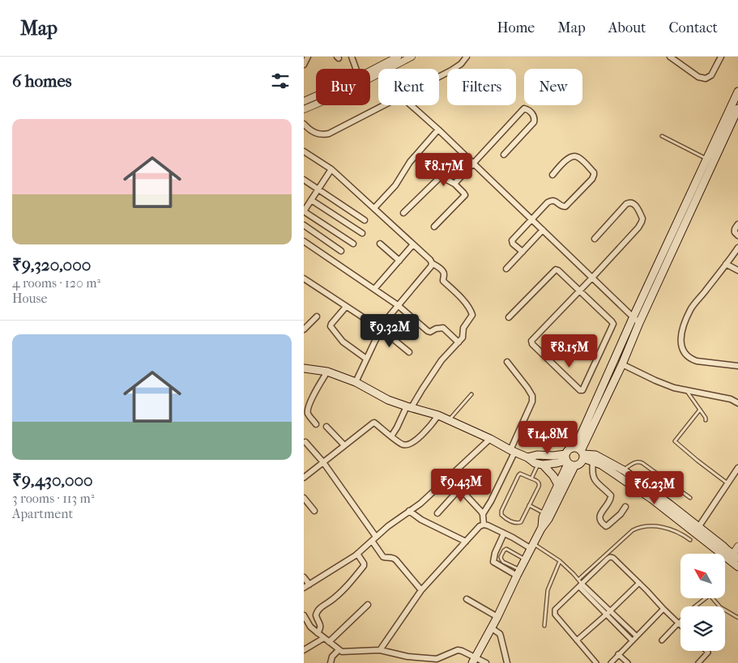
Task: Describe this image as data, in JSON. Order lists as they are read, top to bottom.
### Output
{
  "north": "top left",
  "page": {
    "header": "Map",
    "nav": [
      "Home",
      "Map",
      "About",
      "Contact"
    ],
    "heading": "6 homes",
    "chip": [
      "Buy",
      "Rent",
      "Filters",
      "New"
    ],
    "list": [
      {
        "name": "₹9,320,000",
        "note": "4 rooms · 120 m² · House"
      },
      {
        "name": "₹9,430,000",
        "note": "3 rooms · 113 m² · Apartment"
      }
    ],
    "price": [
      "₹8.17M",
      "₹9.32M",
      "₹8.15M",
      "₹14.8M",
      "₹9.43M",
      "₹6.23M"
    ]
  }
}
